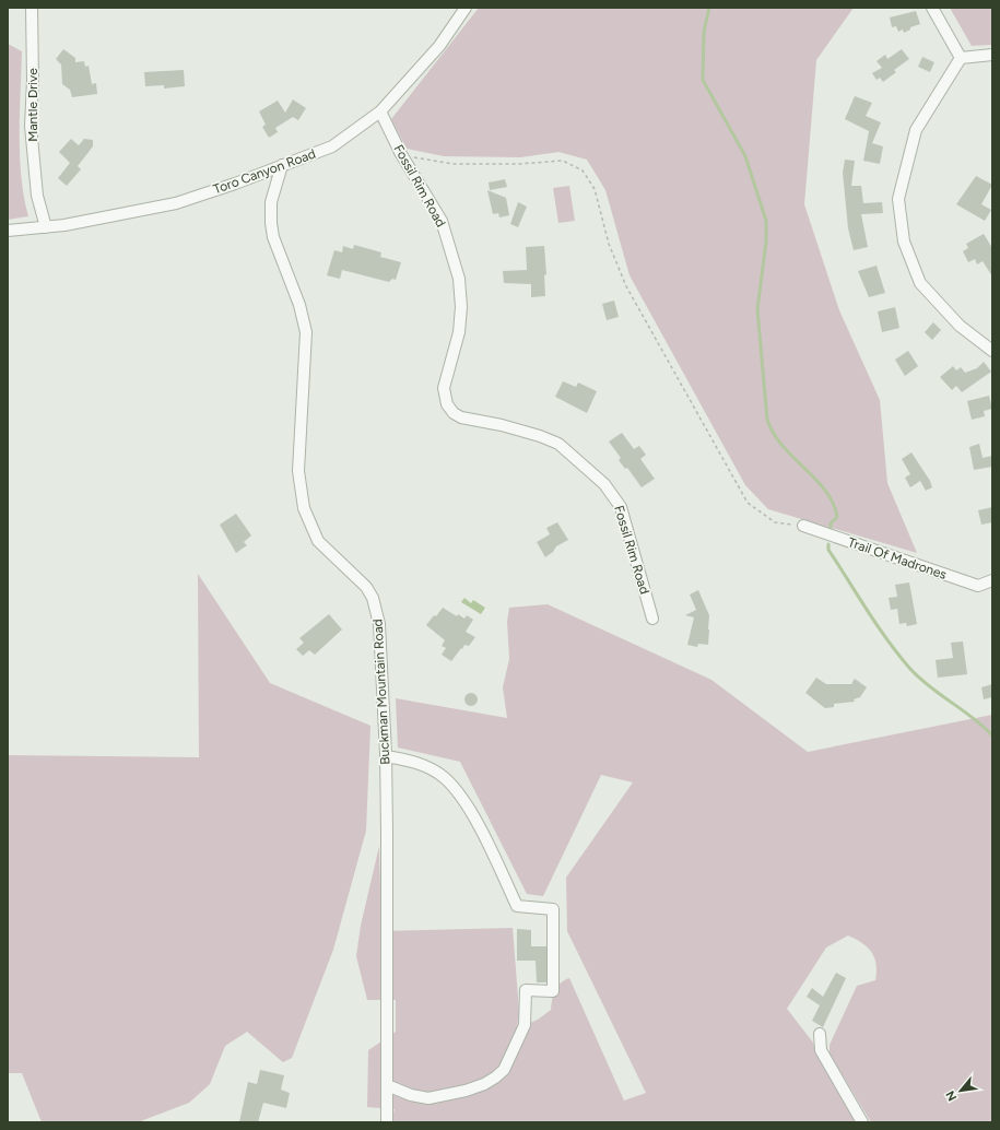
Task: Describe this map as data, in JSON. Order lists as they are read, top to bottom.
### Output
{
  "streets": {
    "street": [
      "Mantle Drive",
      "Toro Canyon Road",
      "Fossil Rim Road",
      "Trail Of Madrones",
      "Buckman Mountain Road"
    ]
  },
  "crossings": [
    ["Mantle Drive", "Toro Canyon Road"],
    ["Toro Canyon Road", "Fossil Rim Road"],
    ["Toro Canyon Road", "Buckman Mountain Road"]
  ],
  "north": "bottom left"
}
